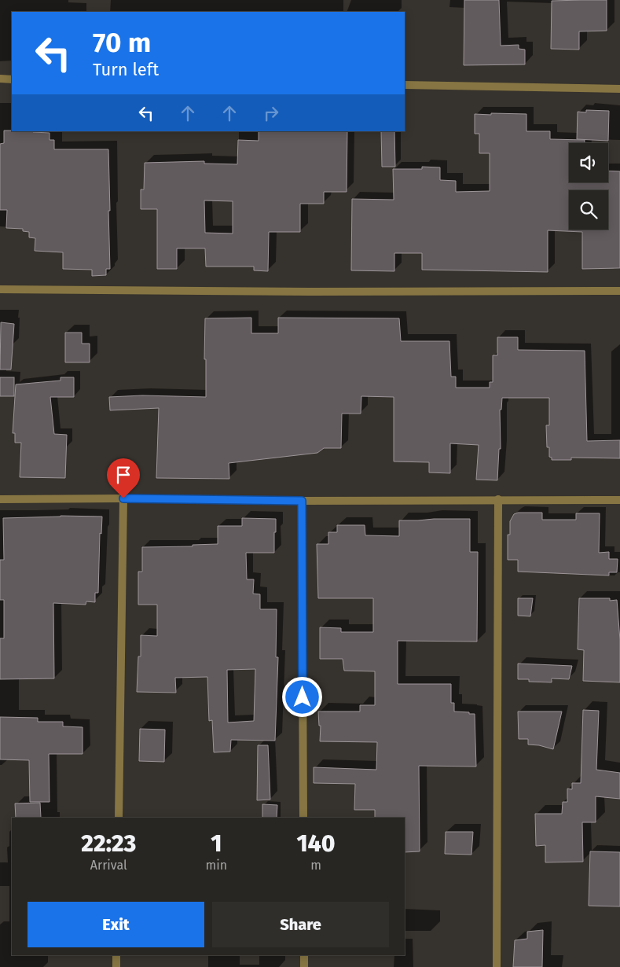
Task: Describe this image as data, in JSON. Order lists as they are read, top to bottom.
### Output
{
  "page": {
    "turn": ["70 m", "Turn left"],
    "eta": [
      "22:23",
      "Arrival",
      "1",
      "min",
      "140",
      "m"
    ],
    "buttons": ["Exit", "Share"]
  }
}
